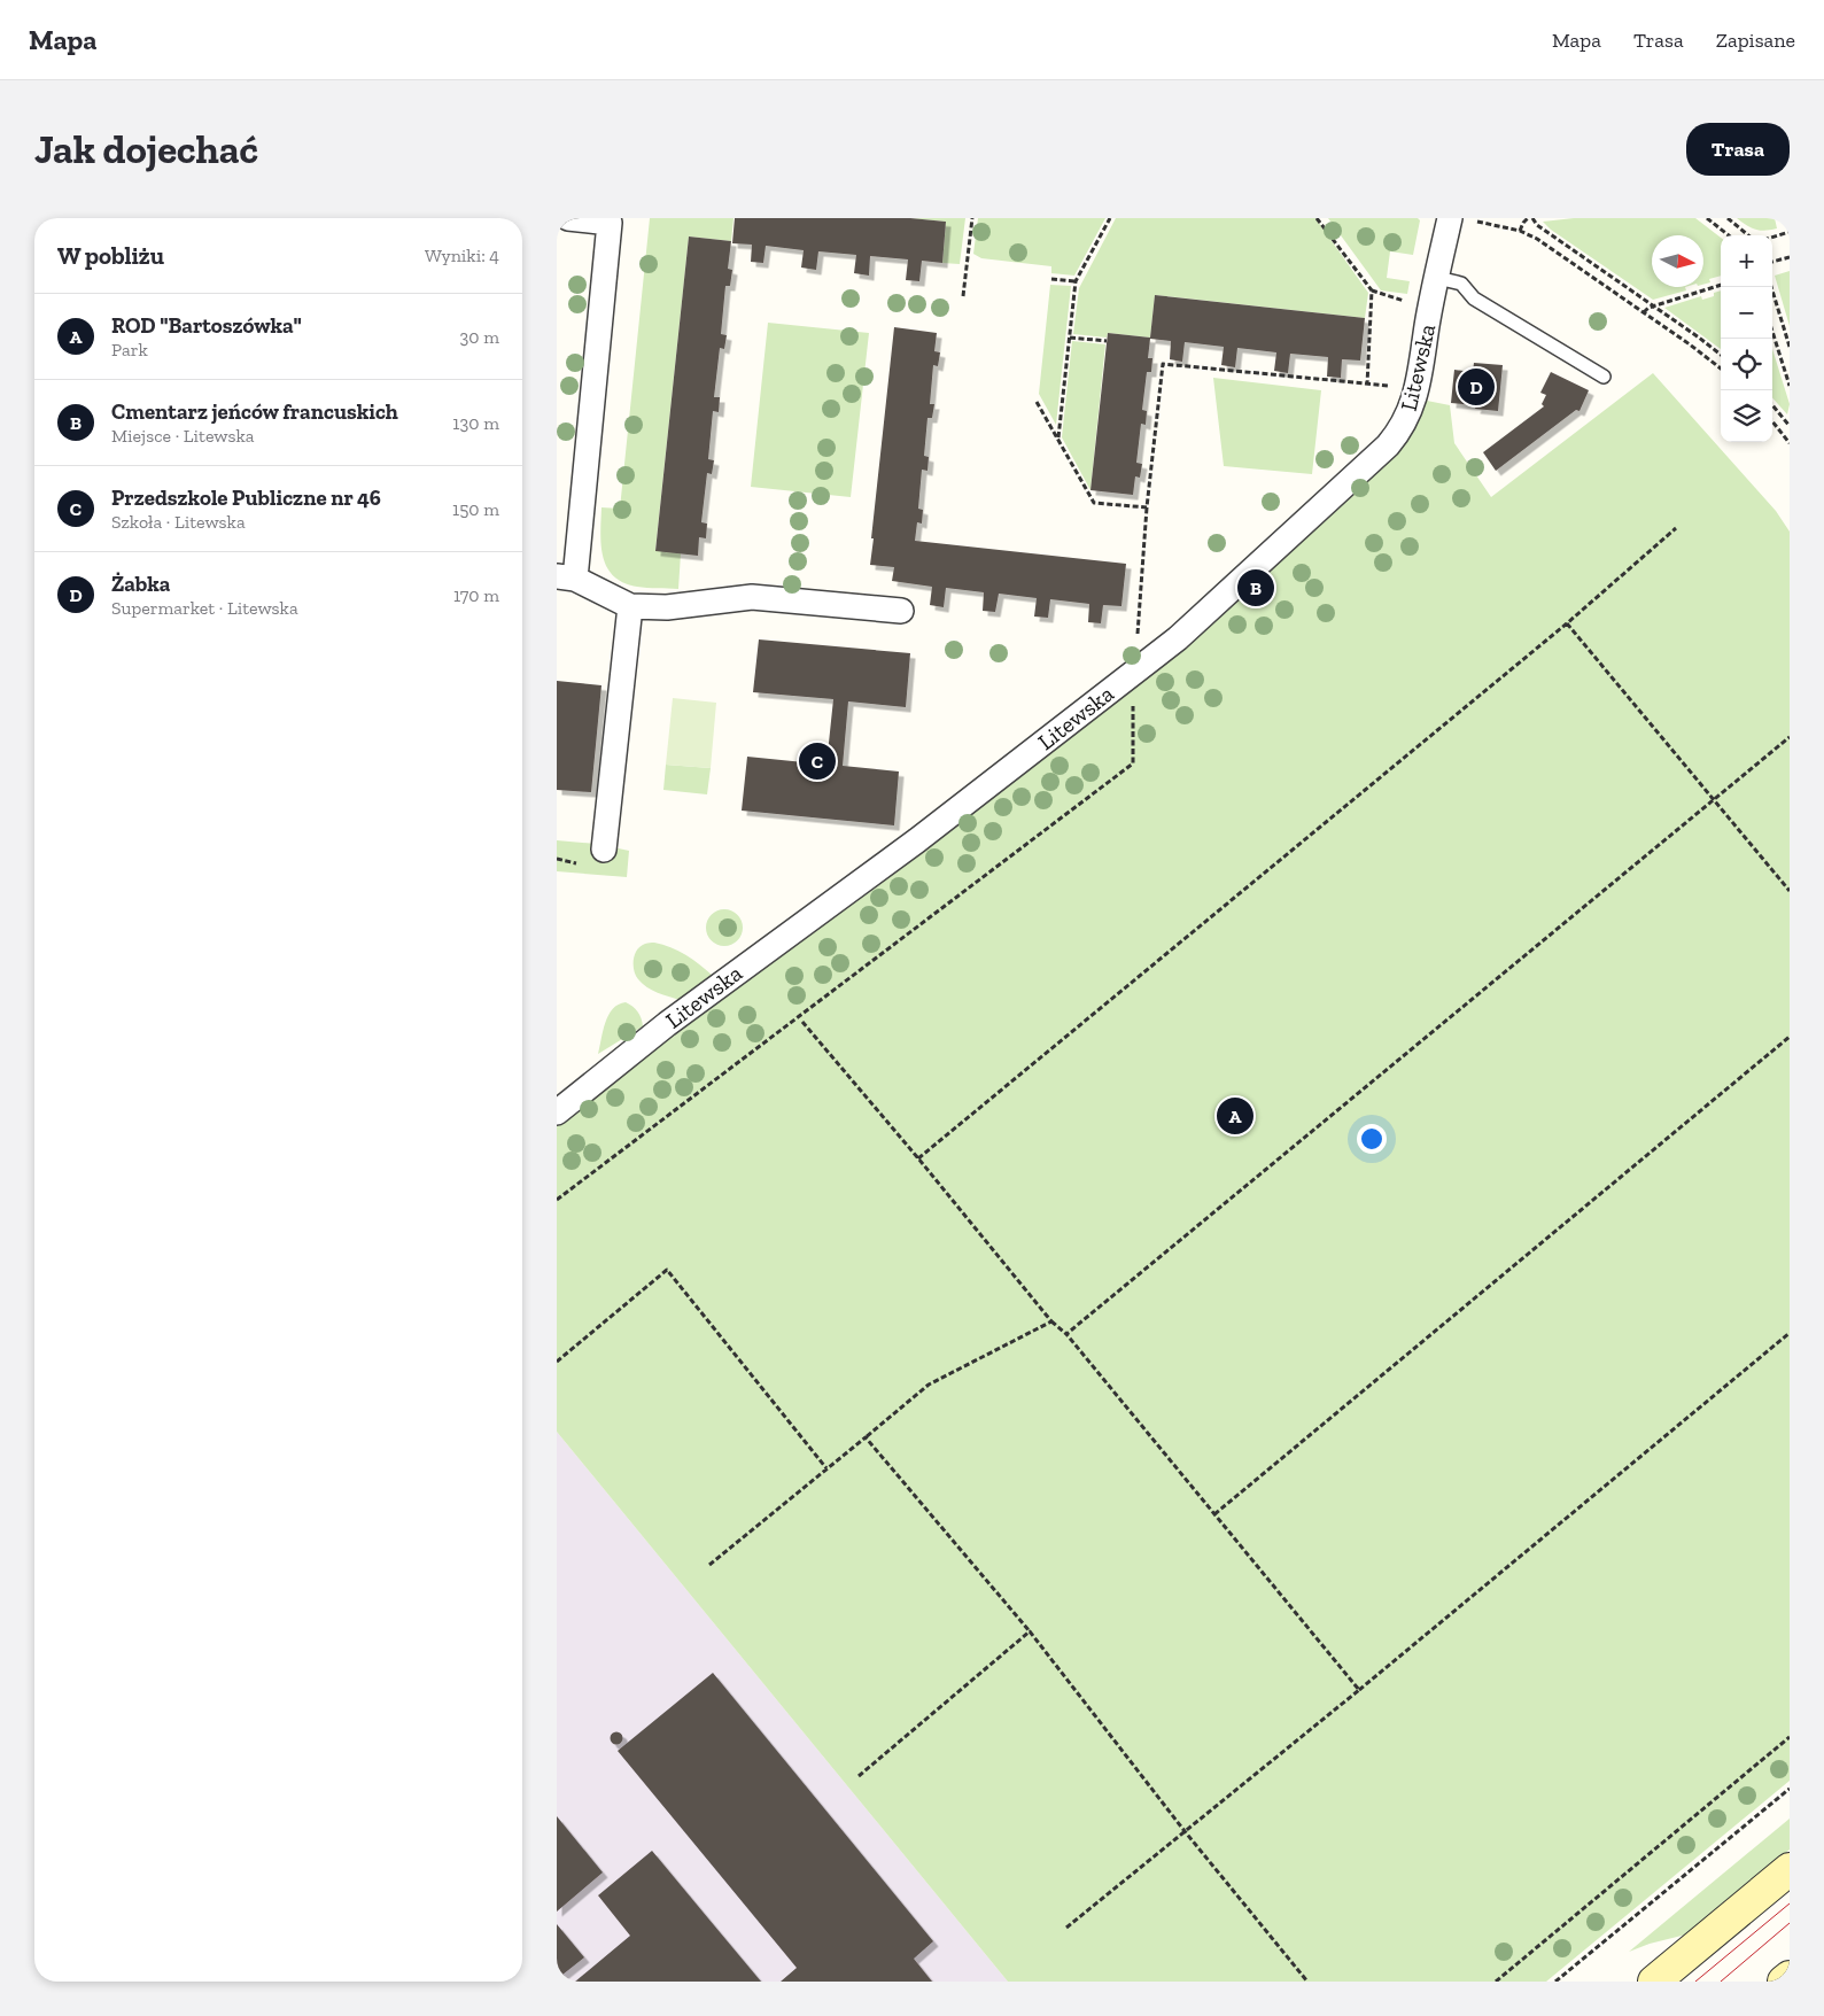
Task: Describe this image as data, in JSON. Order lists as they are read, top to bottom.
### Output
{
  "streets": {
    "street": ["Litewska"]
  },
  "north": "right",
  "page": {
    "header": "Mapa",
    "nav": ["Mapa", "Trasa", "Zapisane"],
    "buttons": "Trasa",
    "title": "Jak dojechać",
    "heading": ["W pobliżu", "Wyniki: 4"],
    "map_buttons": ["+", "−"],
    "list": [
      {
        "mark": "A",
        "name": "ROD \"Bartoszówka\"",
        "note": "Park",
        "value": "30 m"
      },
      {
        "mark": "B",
        "name": "Cmentarz jeńców francuskich",
        "note": "Miejsce · Litewska",
        "value": "130 m"
      },
      {
        "mark": "C",
        "name": "Przedszkole Publiczne nr 46",
        "note": "Szkoła · Litewska",
        "value": "150 m"
      },
      {
        "mark": "D",
        "name": "Żabka",
        "note": "Supermarket · Litewska",
        "value": "170 m"
      }
    ],
    "pins": [
      "D",
      "B",
      "C",
      "A"
    ]
  }
}
